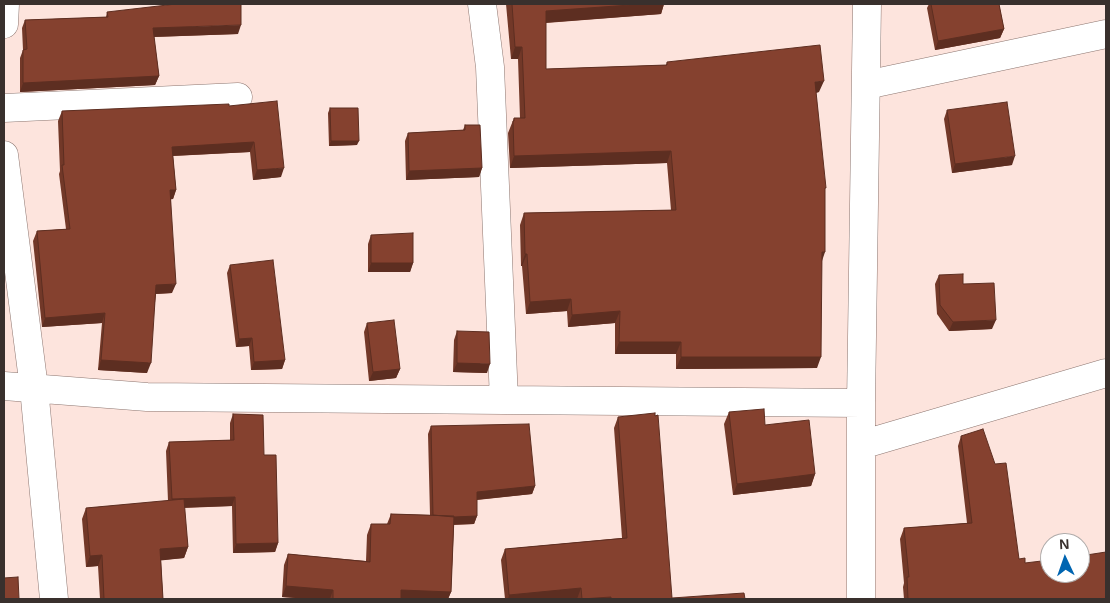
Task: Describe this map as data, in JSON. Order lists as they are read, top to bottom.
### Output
{
  "north": "top"
}
